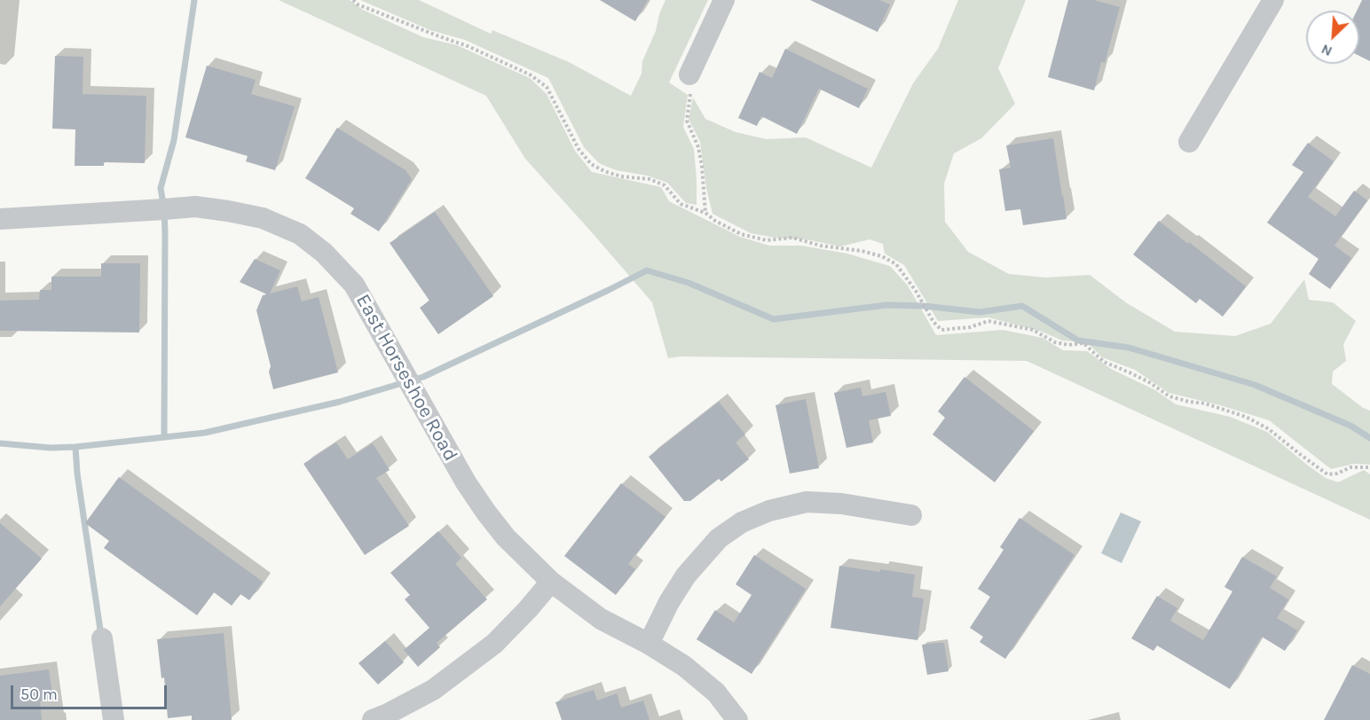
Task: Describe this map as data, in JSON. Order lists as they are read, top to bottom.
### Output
{
  "streets": {
    "street": ["East Horseshoe Road"]
  },
  "scale_bar": "50 m",
  "north": "bottom left"
}
